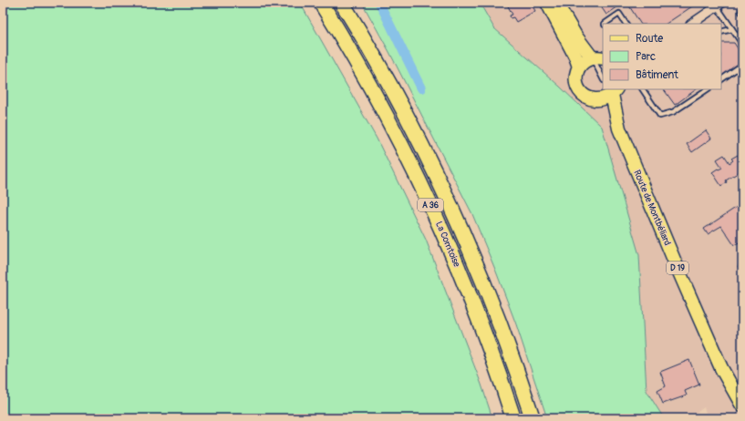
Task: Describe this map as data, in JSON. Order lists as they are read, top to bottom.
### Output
{
  "streets": {
    "highway": ["A 36", "La Comtoise"],
    "main road": ["Route de Montbéliard", "D 19"]
  },
  "legend": ["Route", "Parc", "Bâtiment"]
}
